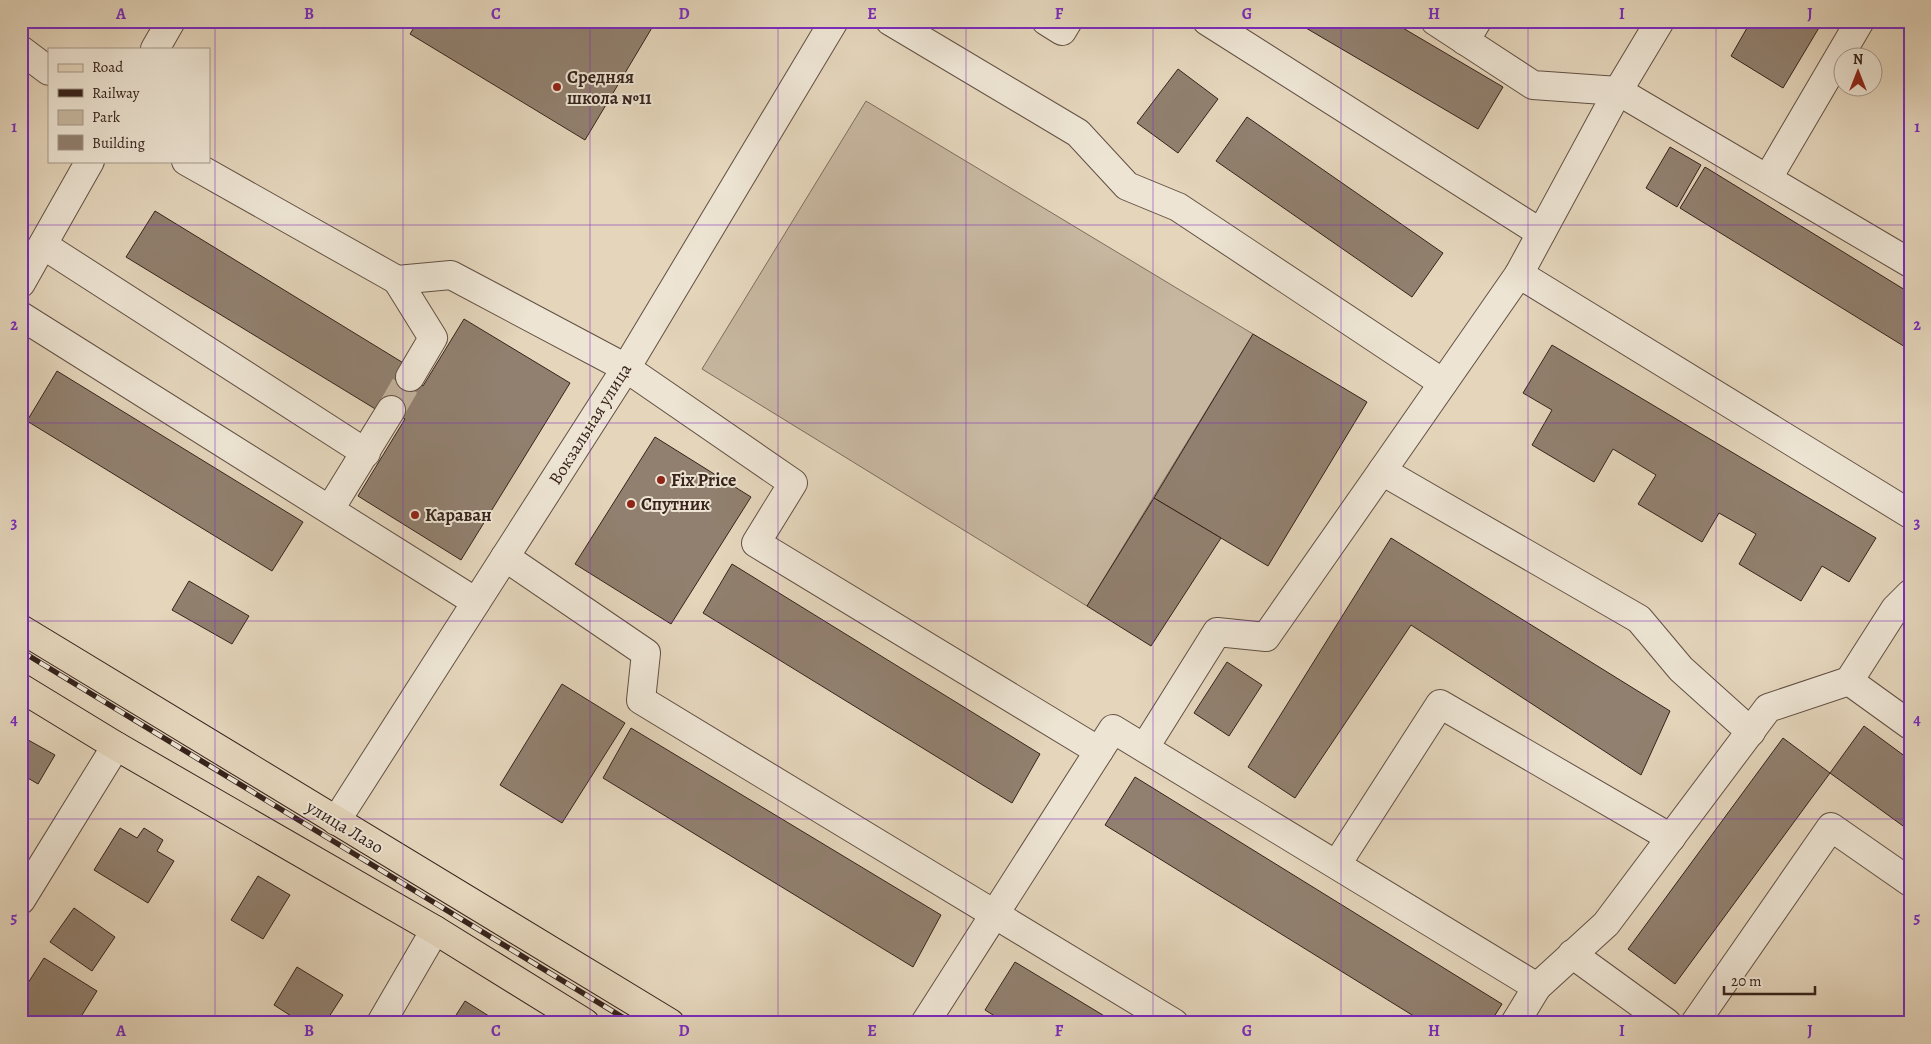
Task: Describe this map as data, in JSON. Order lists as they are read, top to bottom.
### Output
{
  "streets": {
    "main road": ["улица Лазо"],
    "street": ["Вокзальная улица"]
  },
  "crossings": [
    ["Вокзальная улица", "улица Лазо"]
  ],
  "places": [
    "Средняя школа №11",
    "Fix Price",
    "Спутник",
    "Караван"
  ],
  "legend": [
    "Road",
    "Railway",
    "Park",
    "Building"
  ],
  "scale_bar": "20 m",
  "north": "top",
  "grid": {
    "columns": [
      "A",
      "B",
      "C",
      "D",
      "E",
      "F",
      "G",
      "H",
      "I",
      "J"
    ],
    "rows": [
      "1",
      "2",
      "3",
      "4",
      "5"
    ]
  }
}
